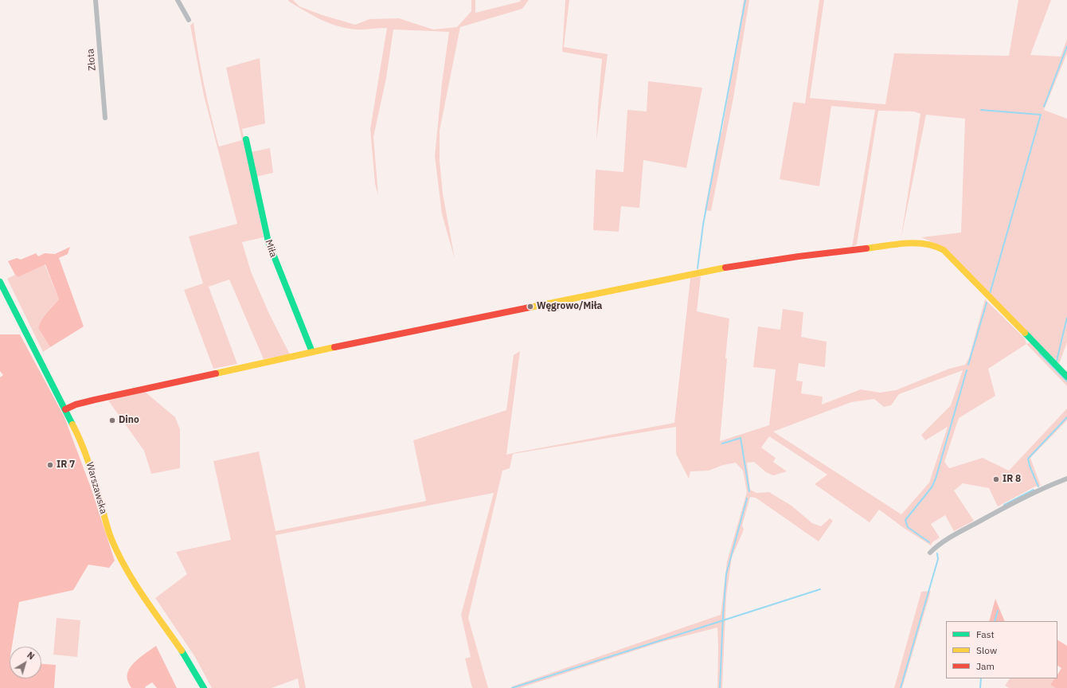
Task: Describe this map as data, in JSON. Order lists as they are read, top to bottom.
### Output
{
  "streets": {
    "street": ["Złota", "Miła", "Warszawska"]
  },
  "places": [
    "Węgrowo/Miła",
    "Dino",
    "IR 7",
    "IR 8"
  ],
  "legend": ["Fast", "Slow", "Jam"],
  "north": "top right"
}
